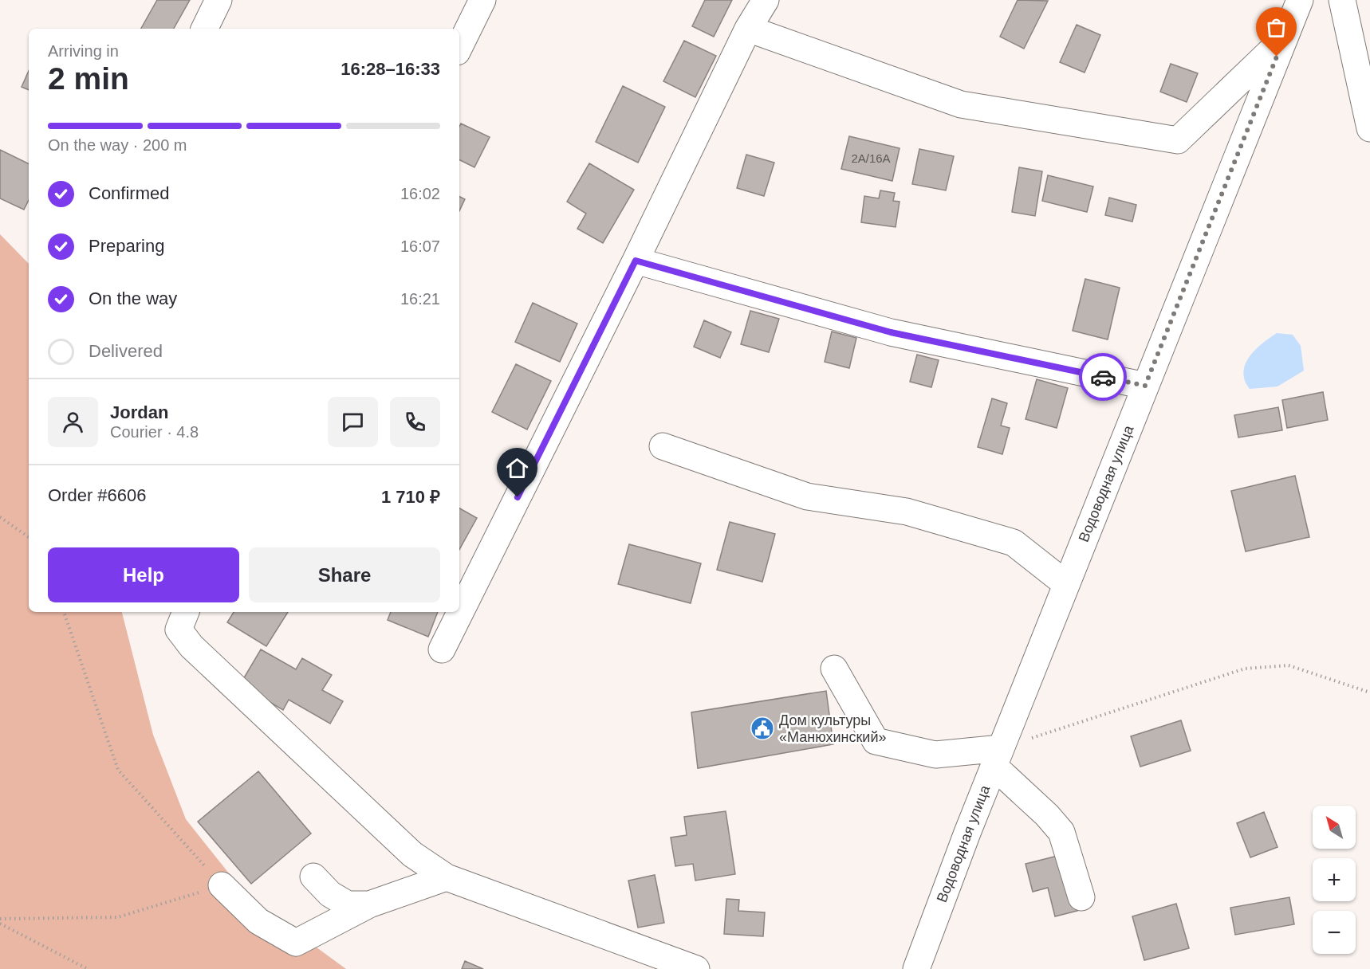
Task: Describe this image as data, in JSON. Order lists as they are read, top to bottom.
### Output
{
  "streets": {
    "street": ["Водоводная улица"]
  },
  "places": {
    "public building": ["Дом культуры «Манюхинский»"]
  },
  "house_numbers": ["2А/16А"],
  "north": "top left",
  "page": {
    "heading": ["2 min", "Arriving in", "16:28–16:33"],
    "panel": [
      "Jordan",
      "Courier · 4.8",
      "Order #6606",
      "1 710 ₽"
    ],
    "bar": "On the way · 200 m",
    "list": [
      ["Confirmed", "16:02"],
      ["Preparing", "16:07"],
      ["On the way", "16:21"],
      "Delivered"
    ],
    "buttons": ["Help", "Share"],
    "map_buttons": ["+", "−"]
  }
}
